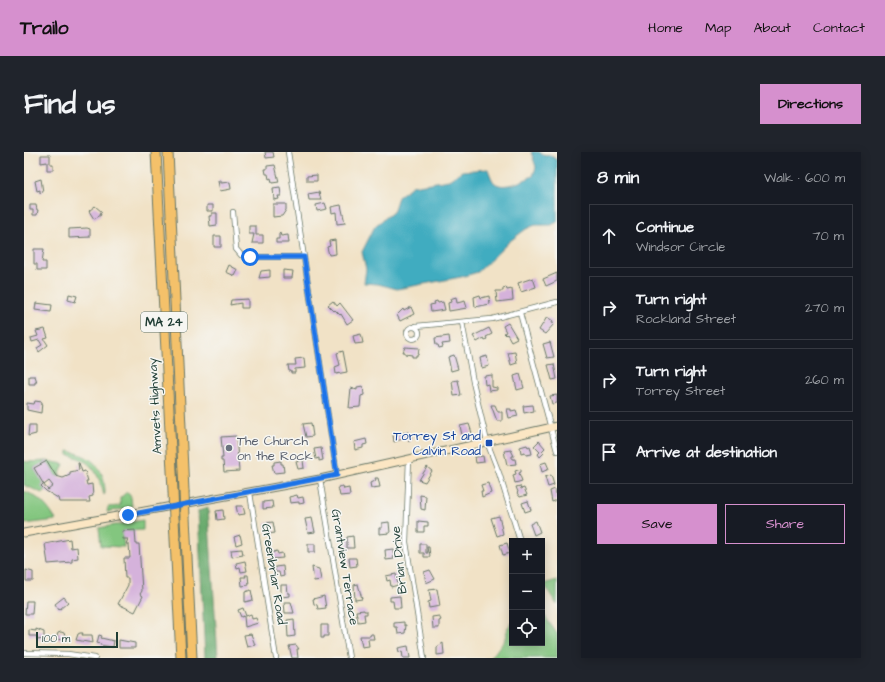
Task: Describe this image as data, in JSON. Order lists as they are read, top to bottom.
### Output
{
  "streets": {
    "highway": ["MA 24", "Amvets Highway"],
    "street": ["Brian Drive", "Grantview Terrace", "Greenbriar Road"]
  },
  "places": {
    "transit": ["Torrey St and Calvin Road"],
    "other": ["The Church on the Rock"]
  },
  "scale_bar": "100 m",
  "page": {
    "header": "Trailo",
    "nav": [
      "Home",
      "Map",
      "About",
      "Contact"
    ],
    "buttons": [
      "Directions",
      ["Save", "Share"]
    ],
    "title": "Find us",
    "heading": ["8 min", "Walk · 600 m"],
    "list": [
      ["Continue", "Windsor Circle", "70 m"],
      ["Turn right", "Rockland Street", "270 m"],
      ["Turn right", "Torrey Street", "260 m"],
      "Arrive at destination"
    ],
    "map_buttons": ["+", "−"],
    "scale": "100 m"
  }
}
